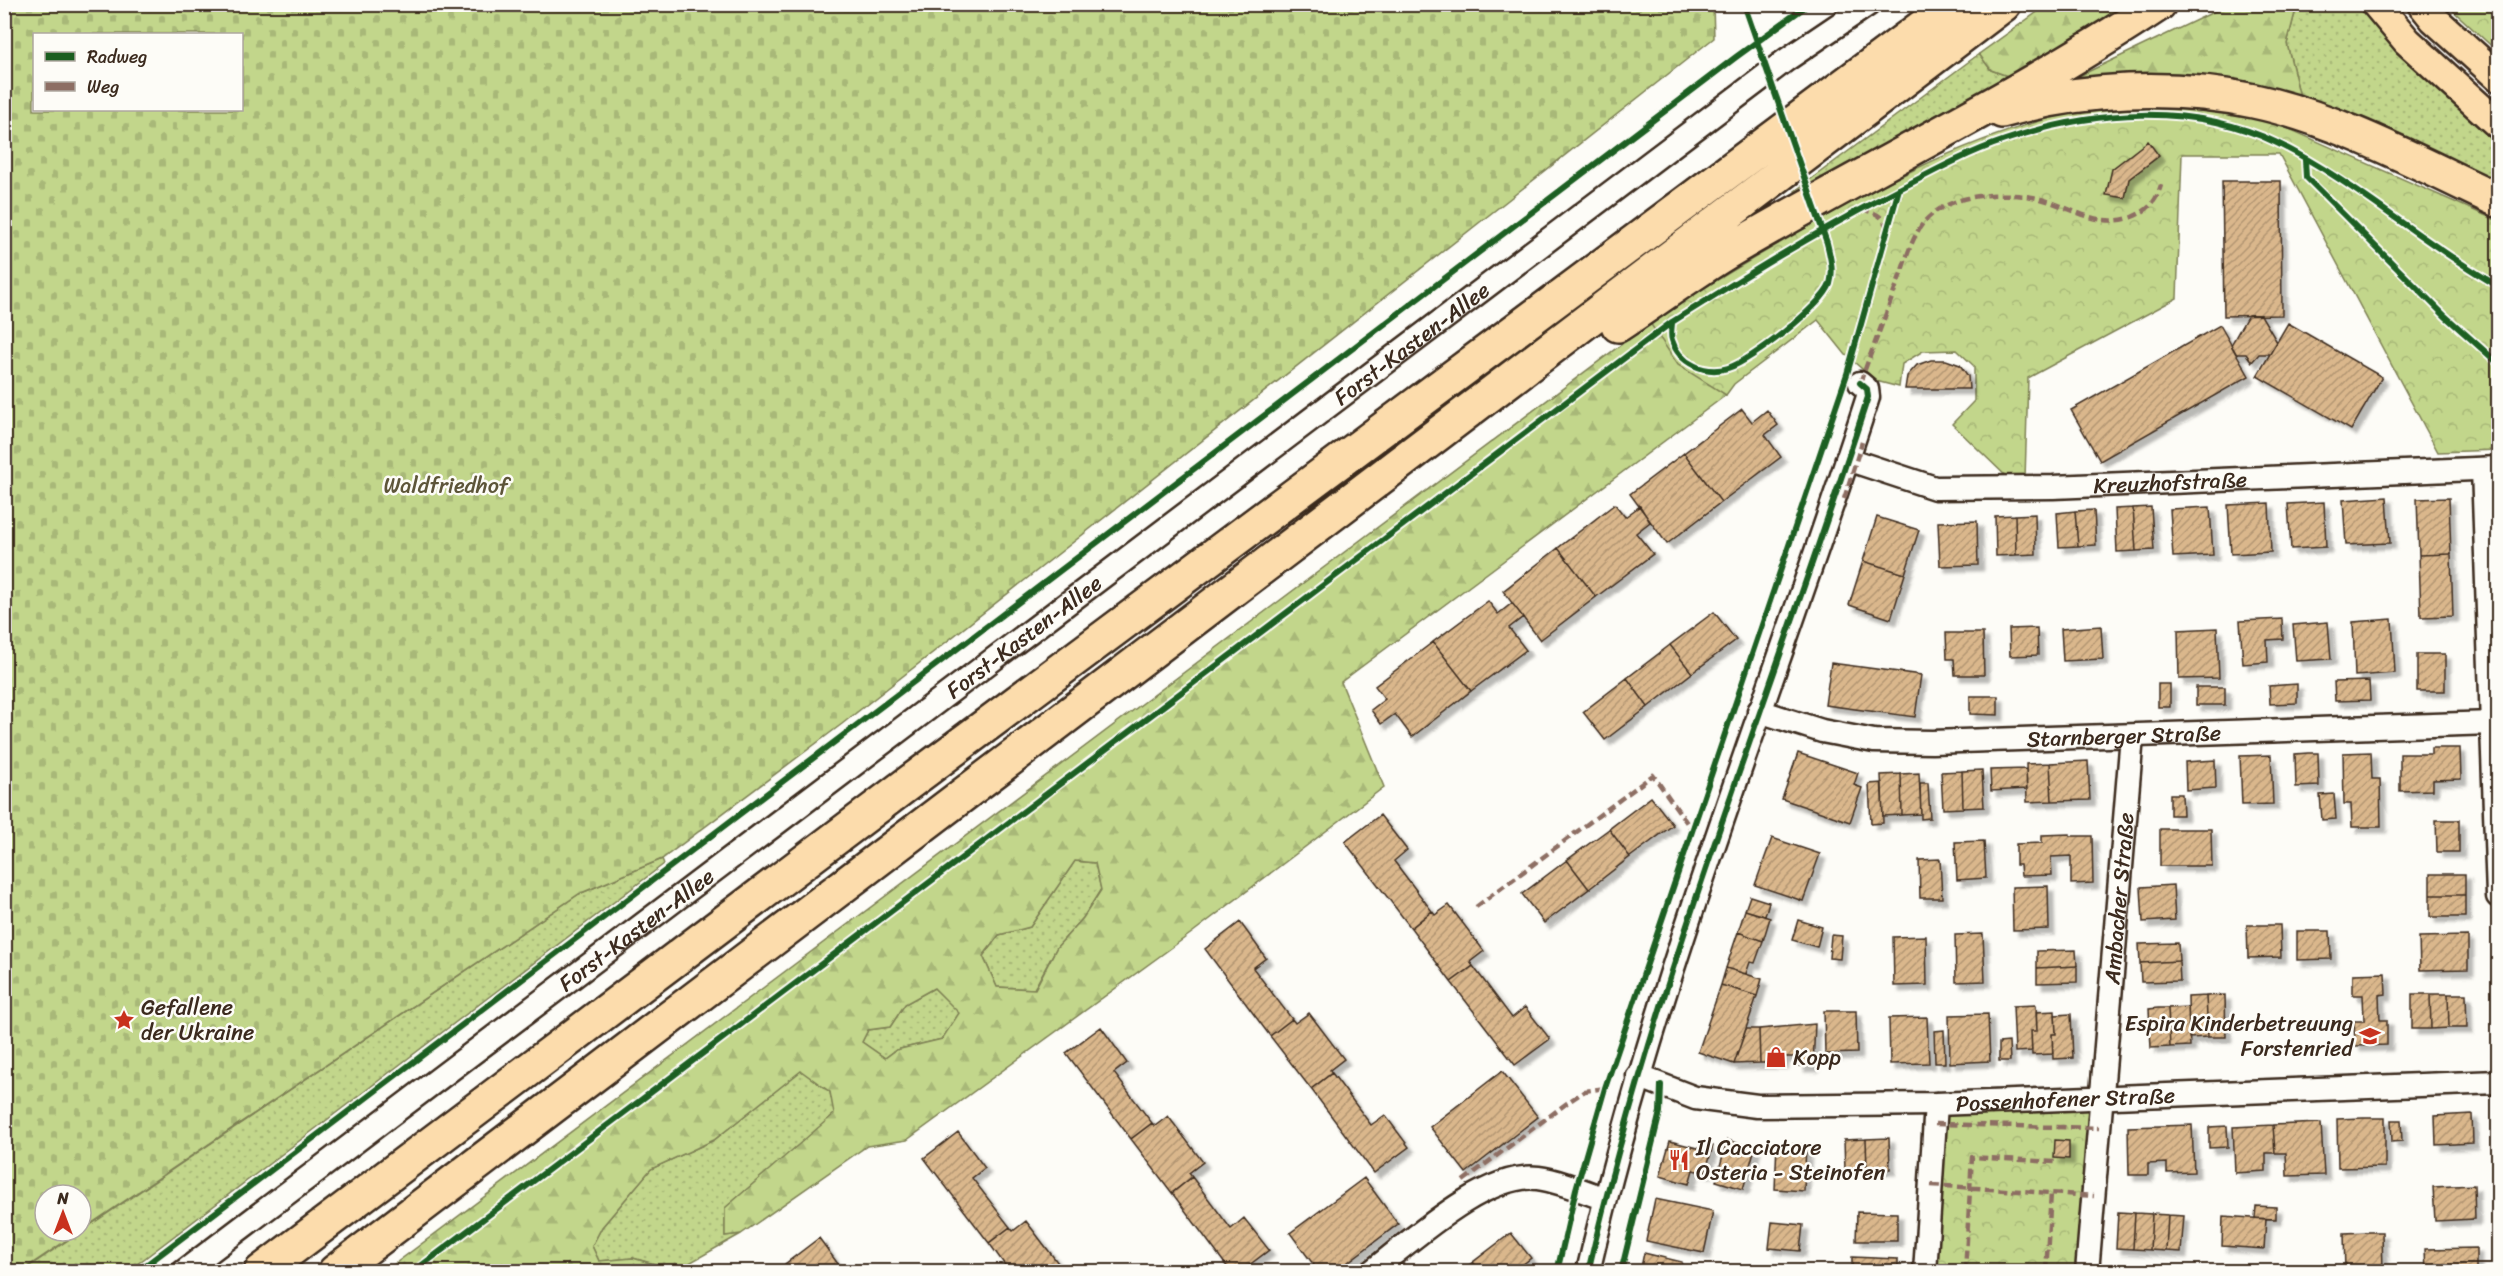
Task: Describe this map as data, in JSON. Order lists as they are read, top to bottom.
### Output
{
  "streets": {
    "street": [
      "Forst-Kasten-Allee",
      "Kreuzhofstraße",
      "Starnberger Straße",
      "Ambacher Straße",
      "Possenhofener Straße"
    ]
  },
  "crossings": [
    ["Starnberger Straße", "Ambacher Straße"],
    ["Ambacher Straße", "Possenhofener Straße"]
  ],
  "parks": ["Waldfriedhof"],
  "places": {
    "place": ["Gefallene der Ukraine"],
    "school or university": ["Espira Kinderbetreuung Forstenried"],
    "shop": ["Kopp"],
    "restaurant": ["Il Cacciatore Osteria - Steinofen"]
  },
  "legend": ["Radweg", "Weg"],
  "north": "top"
}
